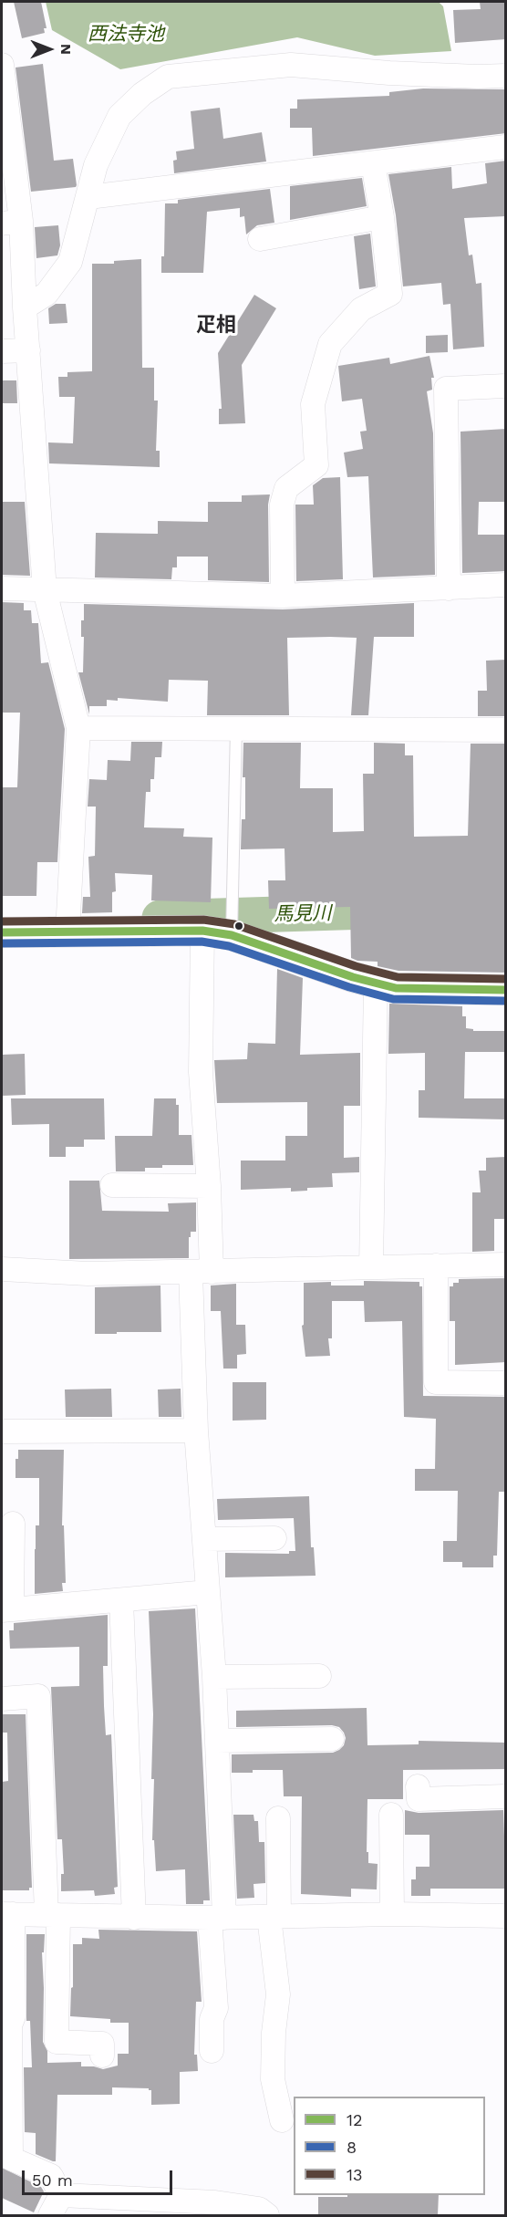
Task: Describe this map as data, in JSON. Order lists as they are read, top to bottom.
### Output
{
  "districts": ["疋相"],
  "water": ["西法寺池", "馬見川"],
  "lines": ["transit line 13", "transit line 12", "transit line 8"],
  "legend": ["12", "8", "13"],
  "scale_bar": "50 m",
  "north": "right"
}
